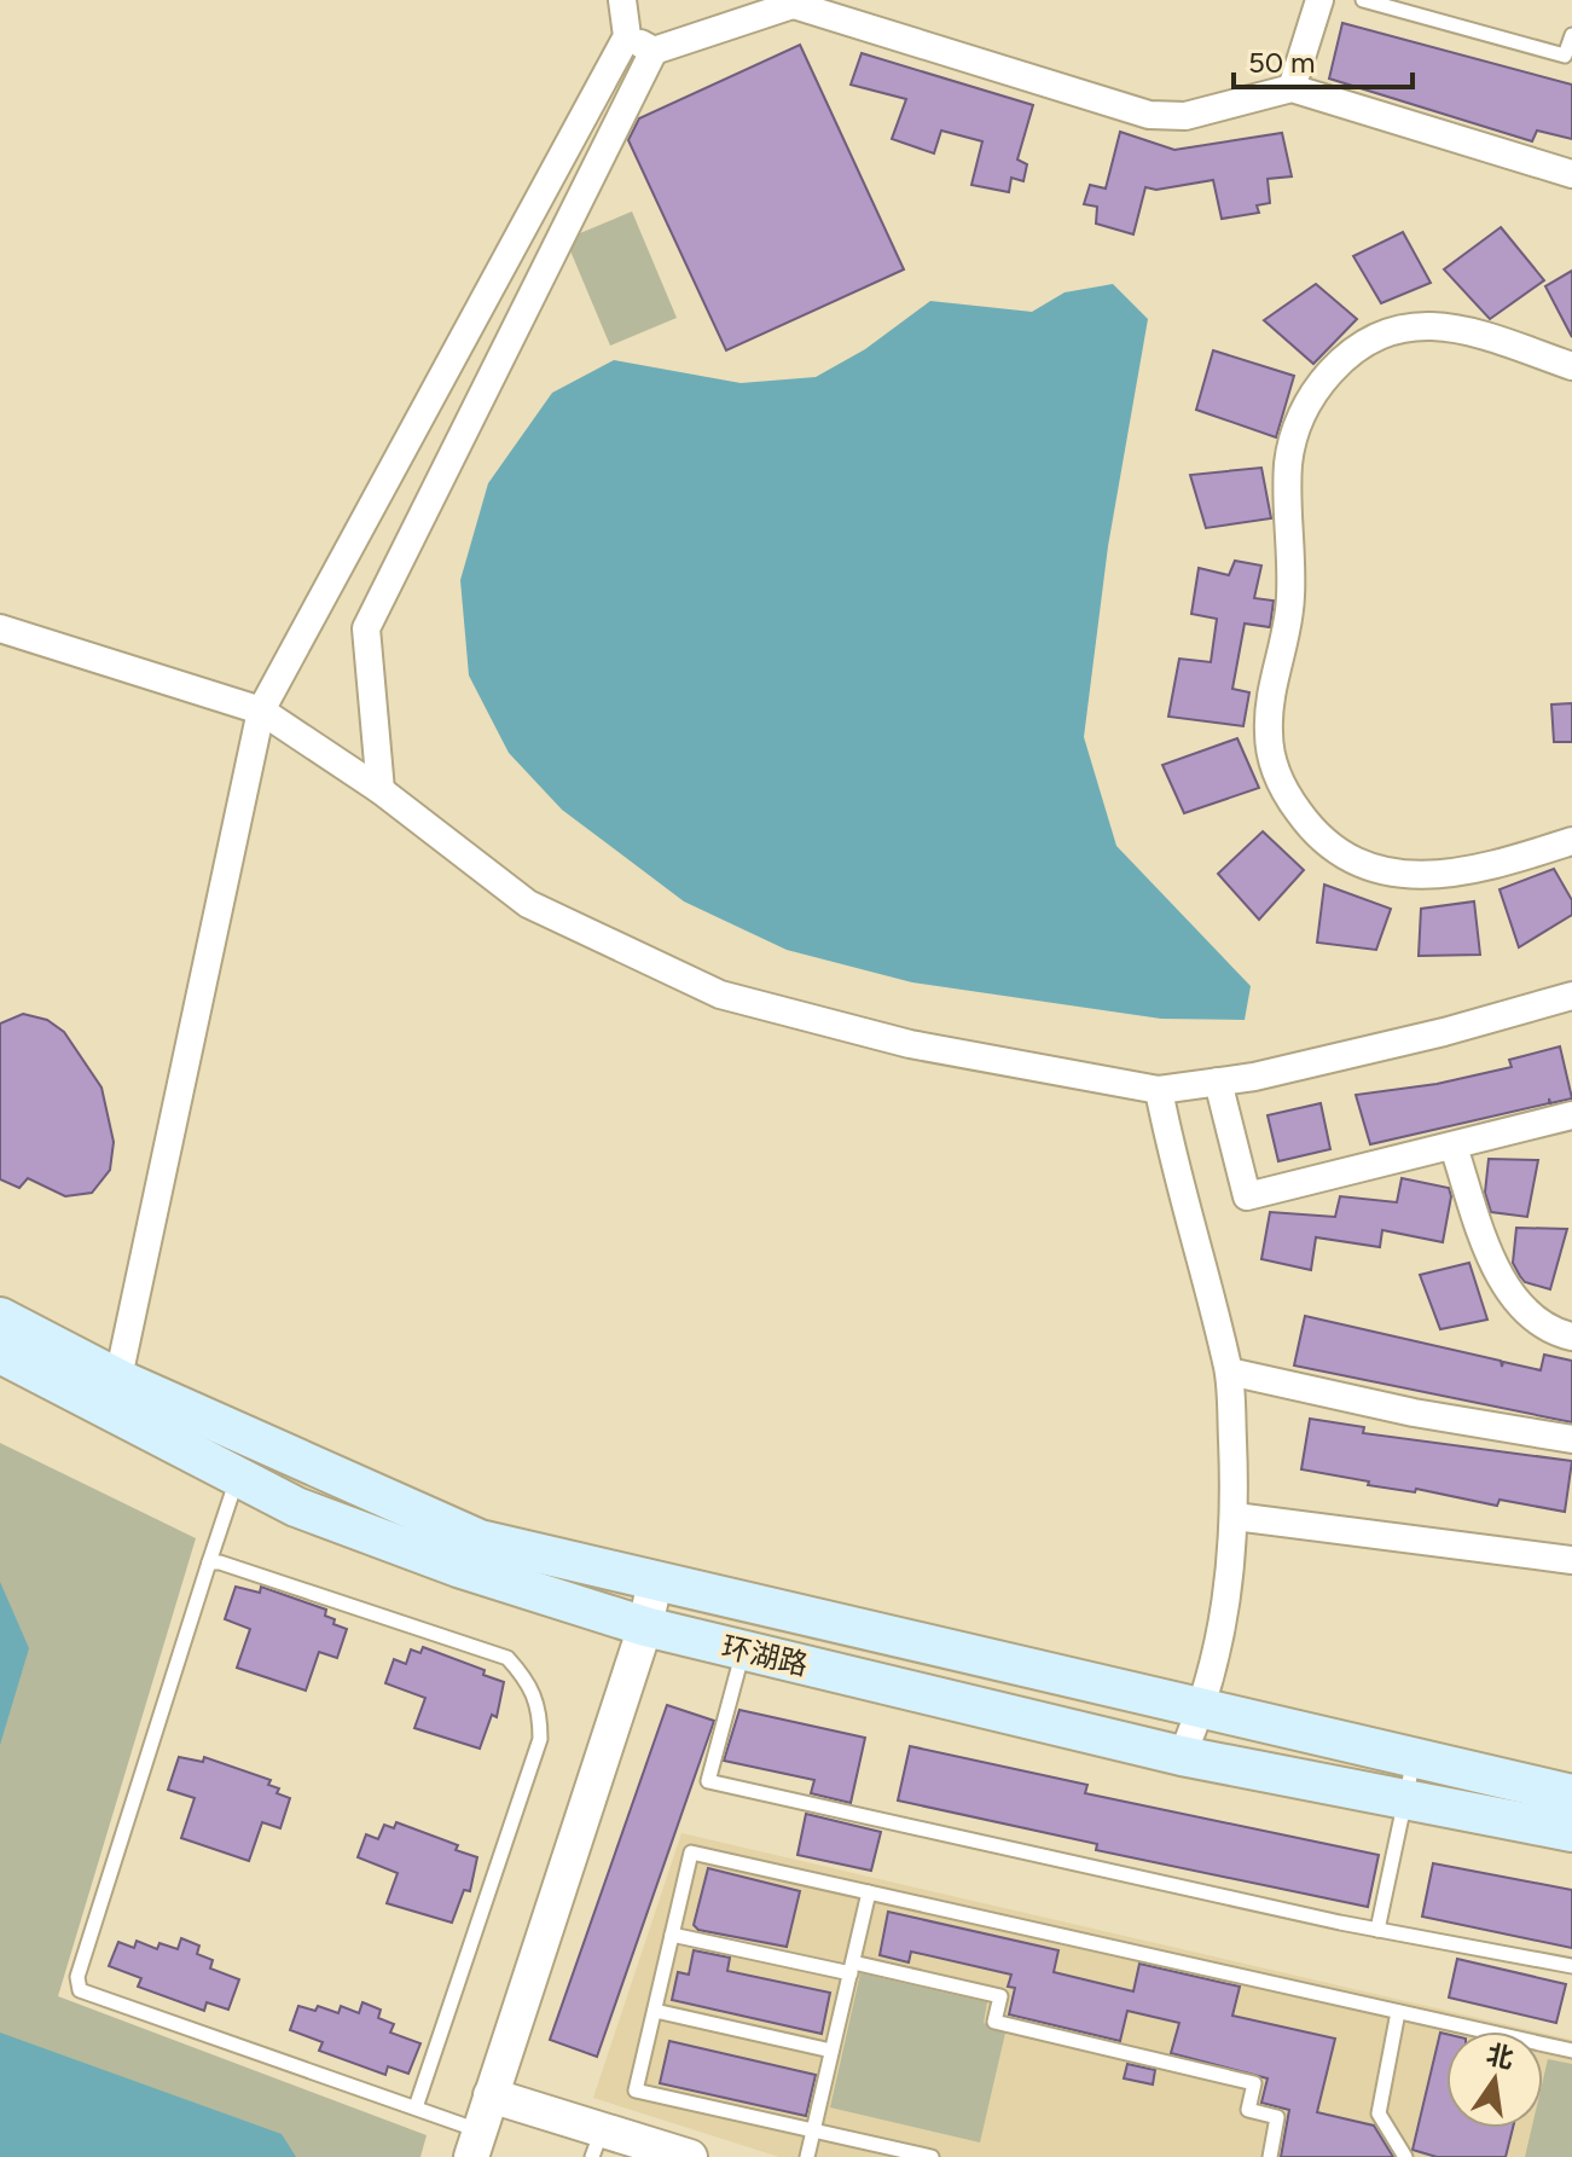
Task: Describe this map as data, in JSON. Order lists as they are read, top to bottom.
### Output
{
  "streets": {
    "main road": ["环湖路"]
  },
  "scale_bar": "50 m",
  "north": "top"
}
